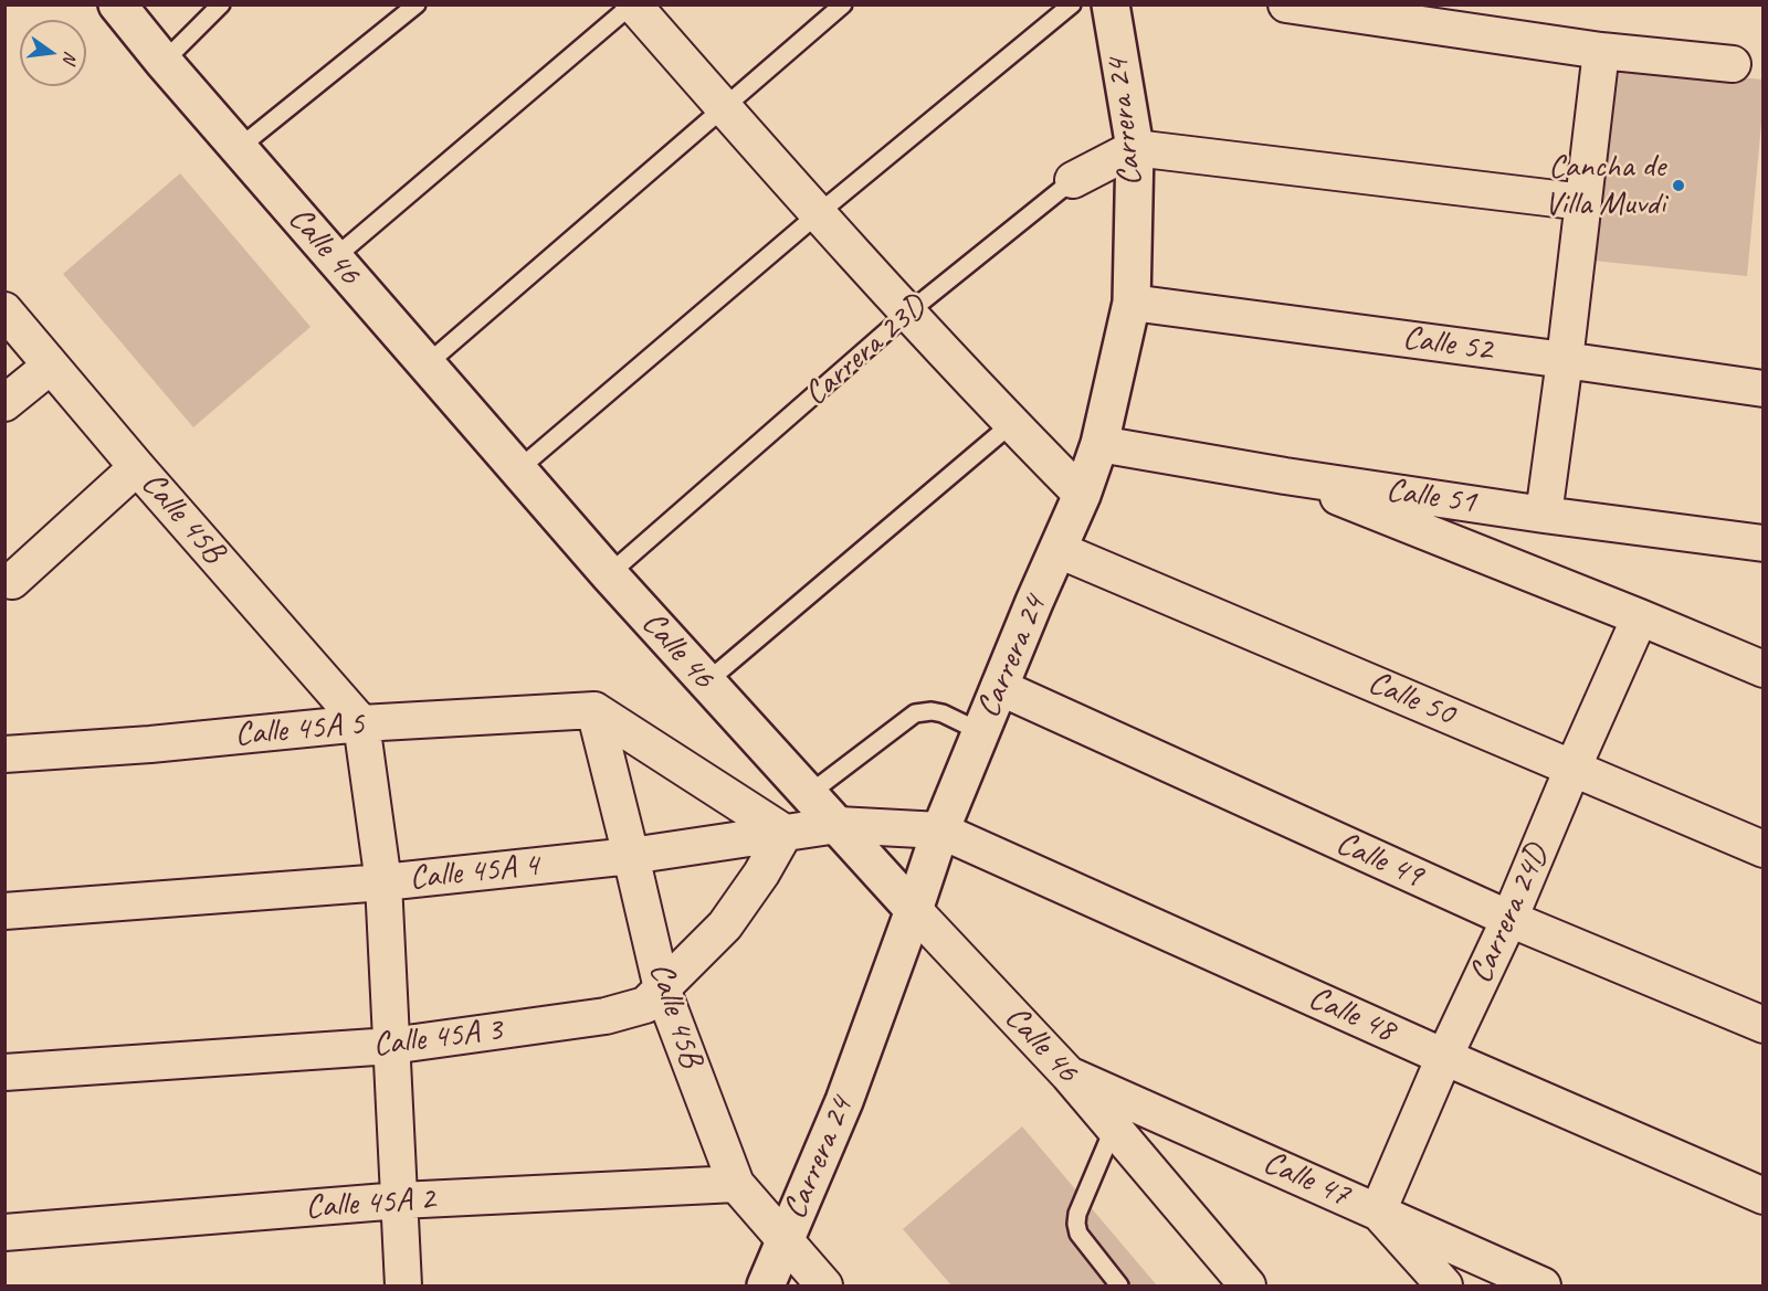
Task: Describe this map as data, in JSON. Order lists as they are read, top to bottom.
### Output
{
  "streets": {
    "street": [
      "Carrera 24",
      "Calle 46",
      "Calle 52",
      "Carrera 23D",
      "Calle 51",
      "Calle 45B",
      "Calle 50",
      "Calle 45A 5",
      "Calle 49",
      "Calle 45A 4",
      "Carrera 24D",
      "Calle 48",
      "Calle 45A 3",
      "Calle 47",
      "Calle 45A 2"
    ]
  },
  "crossings": [
    ["Carrera 24", "Calle 46"],
    ["Carrera 24", "Calle 52"],
    ["Carrera 24", "Carrera 23D"],
    ["Carrera 24", "Calle 51"],
    ["Carrera 24", "Calle 45B"],
    ["Carrera 24", "Calle 50"],
    ["Carrera 24", "Calle 49"],
    ["Carrera 24", "Calle 45A 4"],
    ["Carrera 24", "Calle 48"],
    ["Calle 46", "Carrera 23D"],
    ["Calle 46", "Calle 45A 4"],
    ["Calle 46", "Calle 47"],
    ["Calle 45B", "Calle 45A 5"],
    ["Calle 45B", "Calle 45A 4"],
    ["Calle 45B", "Calle 45A 3"],
    ["Calle 45B", "Calle 45A 2"],
    ["Calle 50", "Carrera 24D"],
    ["Calle 49", "Carrera 24D"],
    ["Calle 45A 4", "Calle 48"],
    ["Calle 45A 4", "Calle 45A 3"],
    ["Carrera 24D", "Calle 48"],
    ["Carrera 24D", "Calle 47"]
  ],
  "places": ["Cancha de Villa Muvdi"],
  "north": "right"
}
